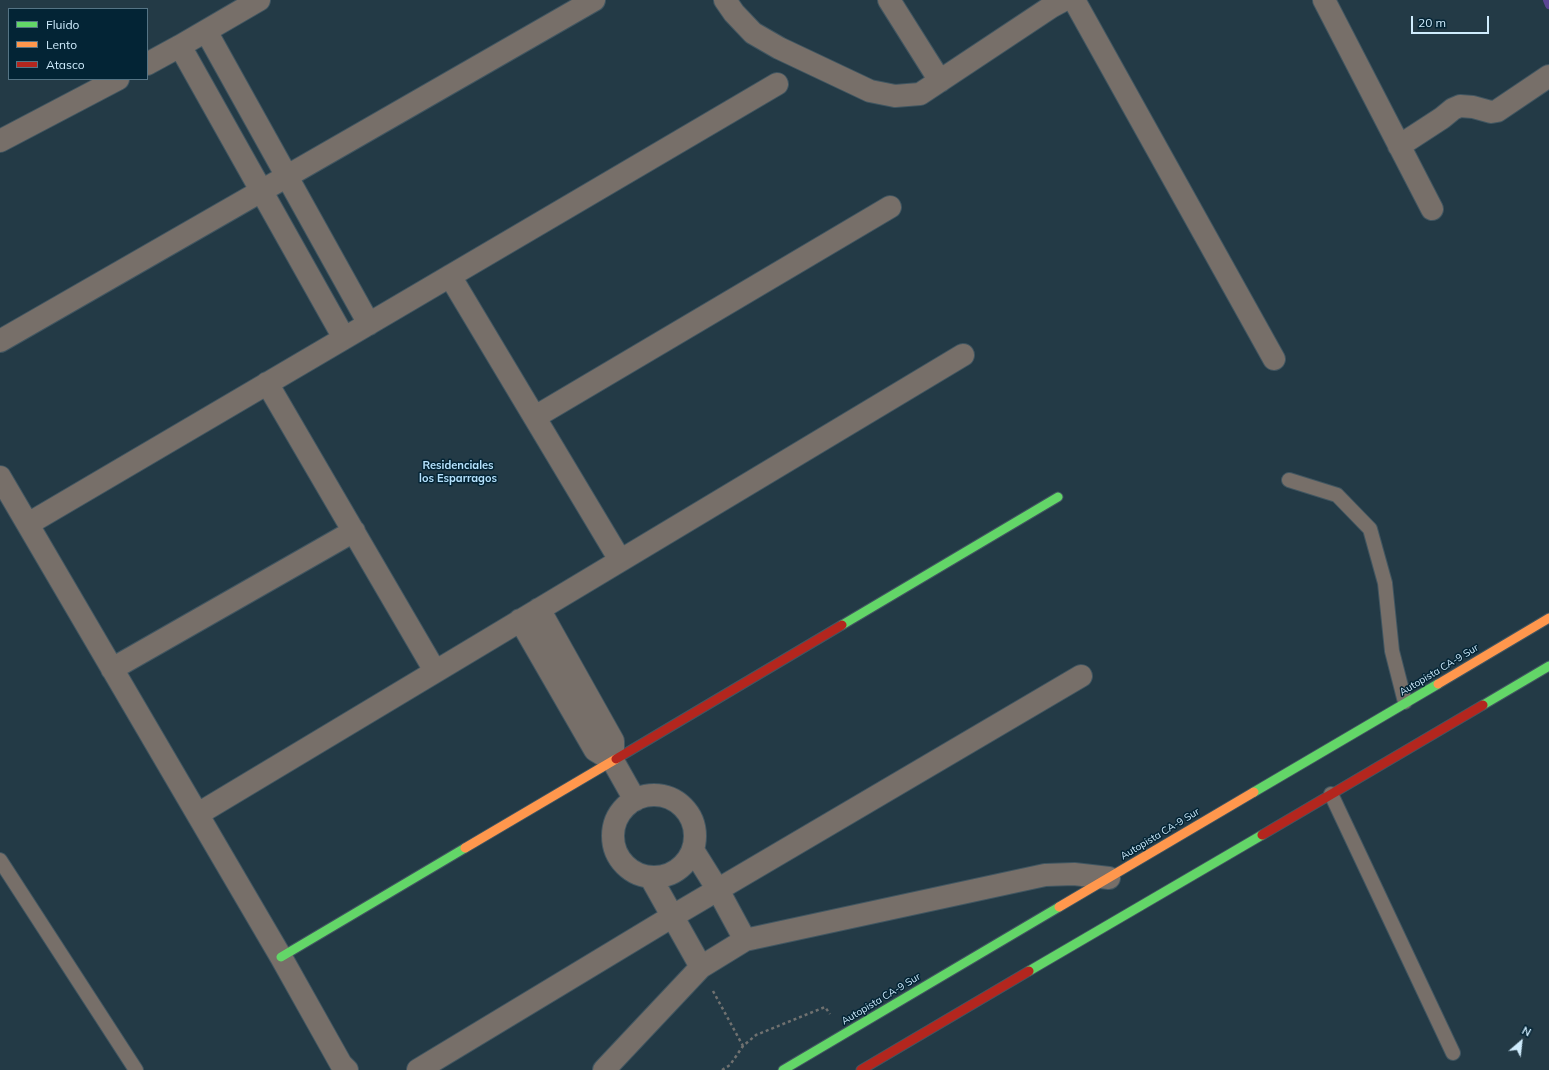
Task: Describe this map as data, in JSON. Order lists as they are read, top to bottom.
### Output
{
  "streets": {
    "main road": ["Autopista CA-9 Sur"]
  },
  "districts": ["Residenciales los Esparragos"],
  "legend": ["Fluido", "Lento", "Atasco"],
  "scale_bar": "20 m",
  "north": "top right"
}
